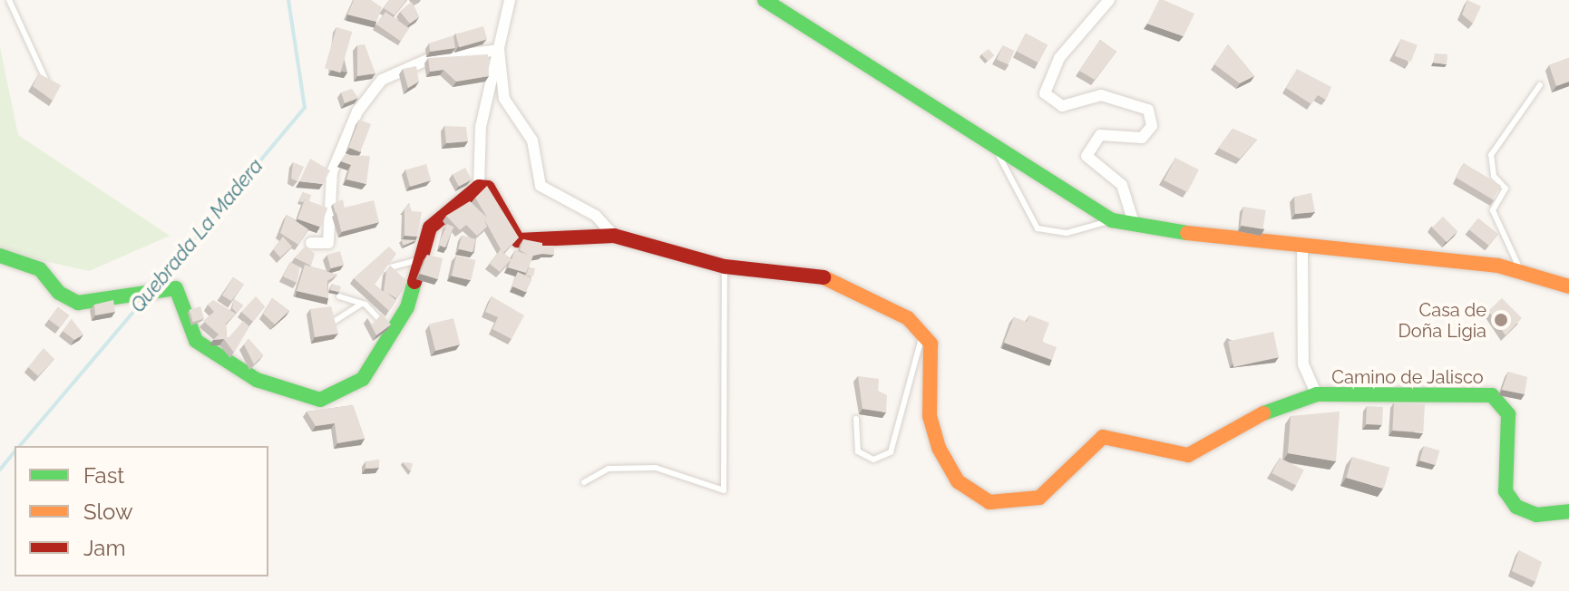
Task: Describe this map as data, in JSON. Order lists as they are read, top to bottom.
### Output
{
  "streets": {
    "street": ["Camino de Jalisco"]
  },
  "water": ["Quebrada La Madera"],
  "places": ["Casa de Doña Ligia"],
  "legend": ["Fast", "Slow", "Jam"]
}
